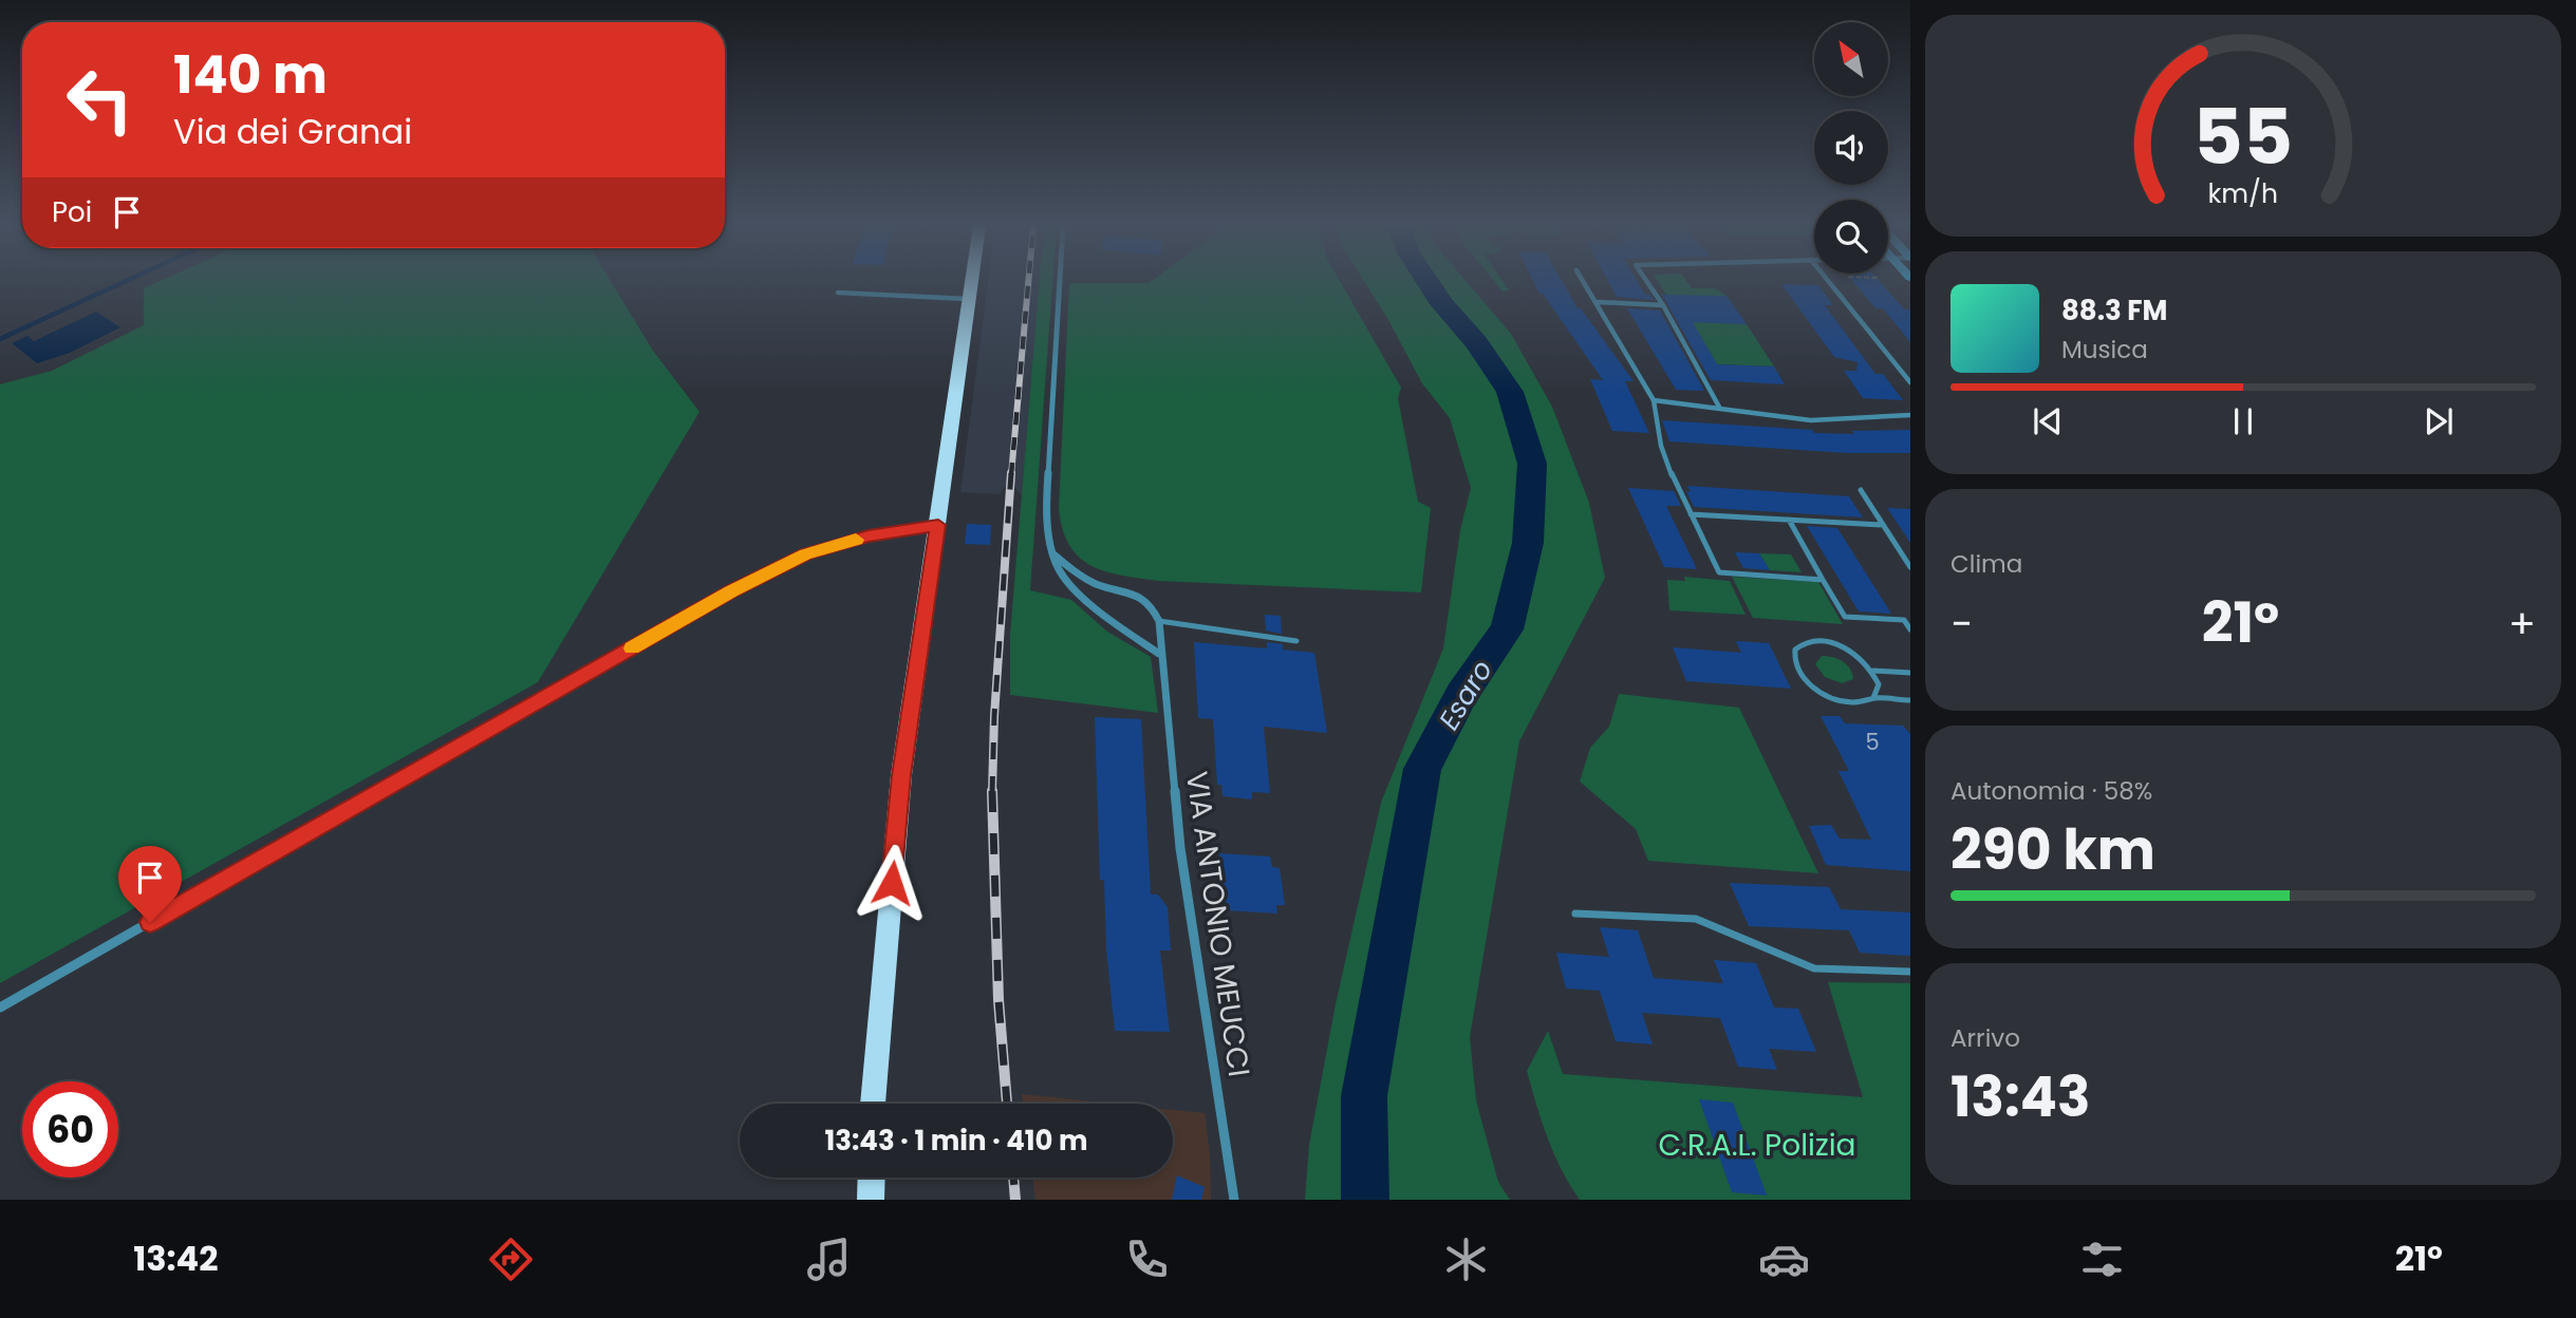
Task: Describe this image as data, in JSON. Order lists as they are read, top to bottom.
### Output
{
  "streets": {
    "street": ["VIA ANTONIO MEUCCI"]
  },
  "water": ["Esaro"],
  "parks": ["C.R.A.L. Polizia"],
  "house_numbers": ["5"],
  "north": "top left",
  "page": {
    "turn": ["140 m", "Via dei Granai"],
    "then": "Poi",
    "song": ["88.3 FM", "Musica"],
    "tile": [
      "Clima",
      ["Autonomia · 58%", "290 km"],
      ["Arrivo", "13:43"]
    ],
    "heat": ["−", "21°", "+"],
    "limit": "60",
    "trip": "13:43 · 1 min · 410 m",
    "tabs": ["13:42", "21°"],
    "gauge": ["55", "km/h"]
  }
}
